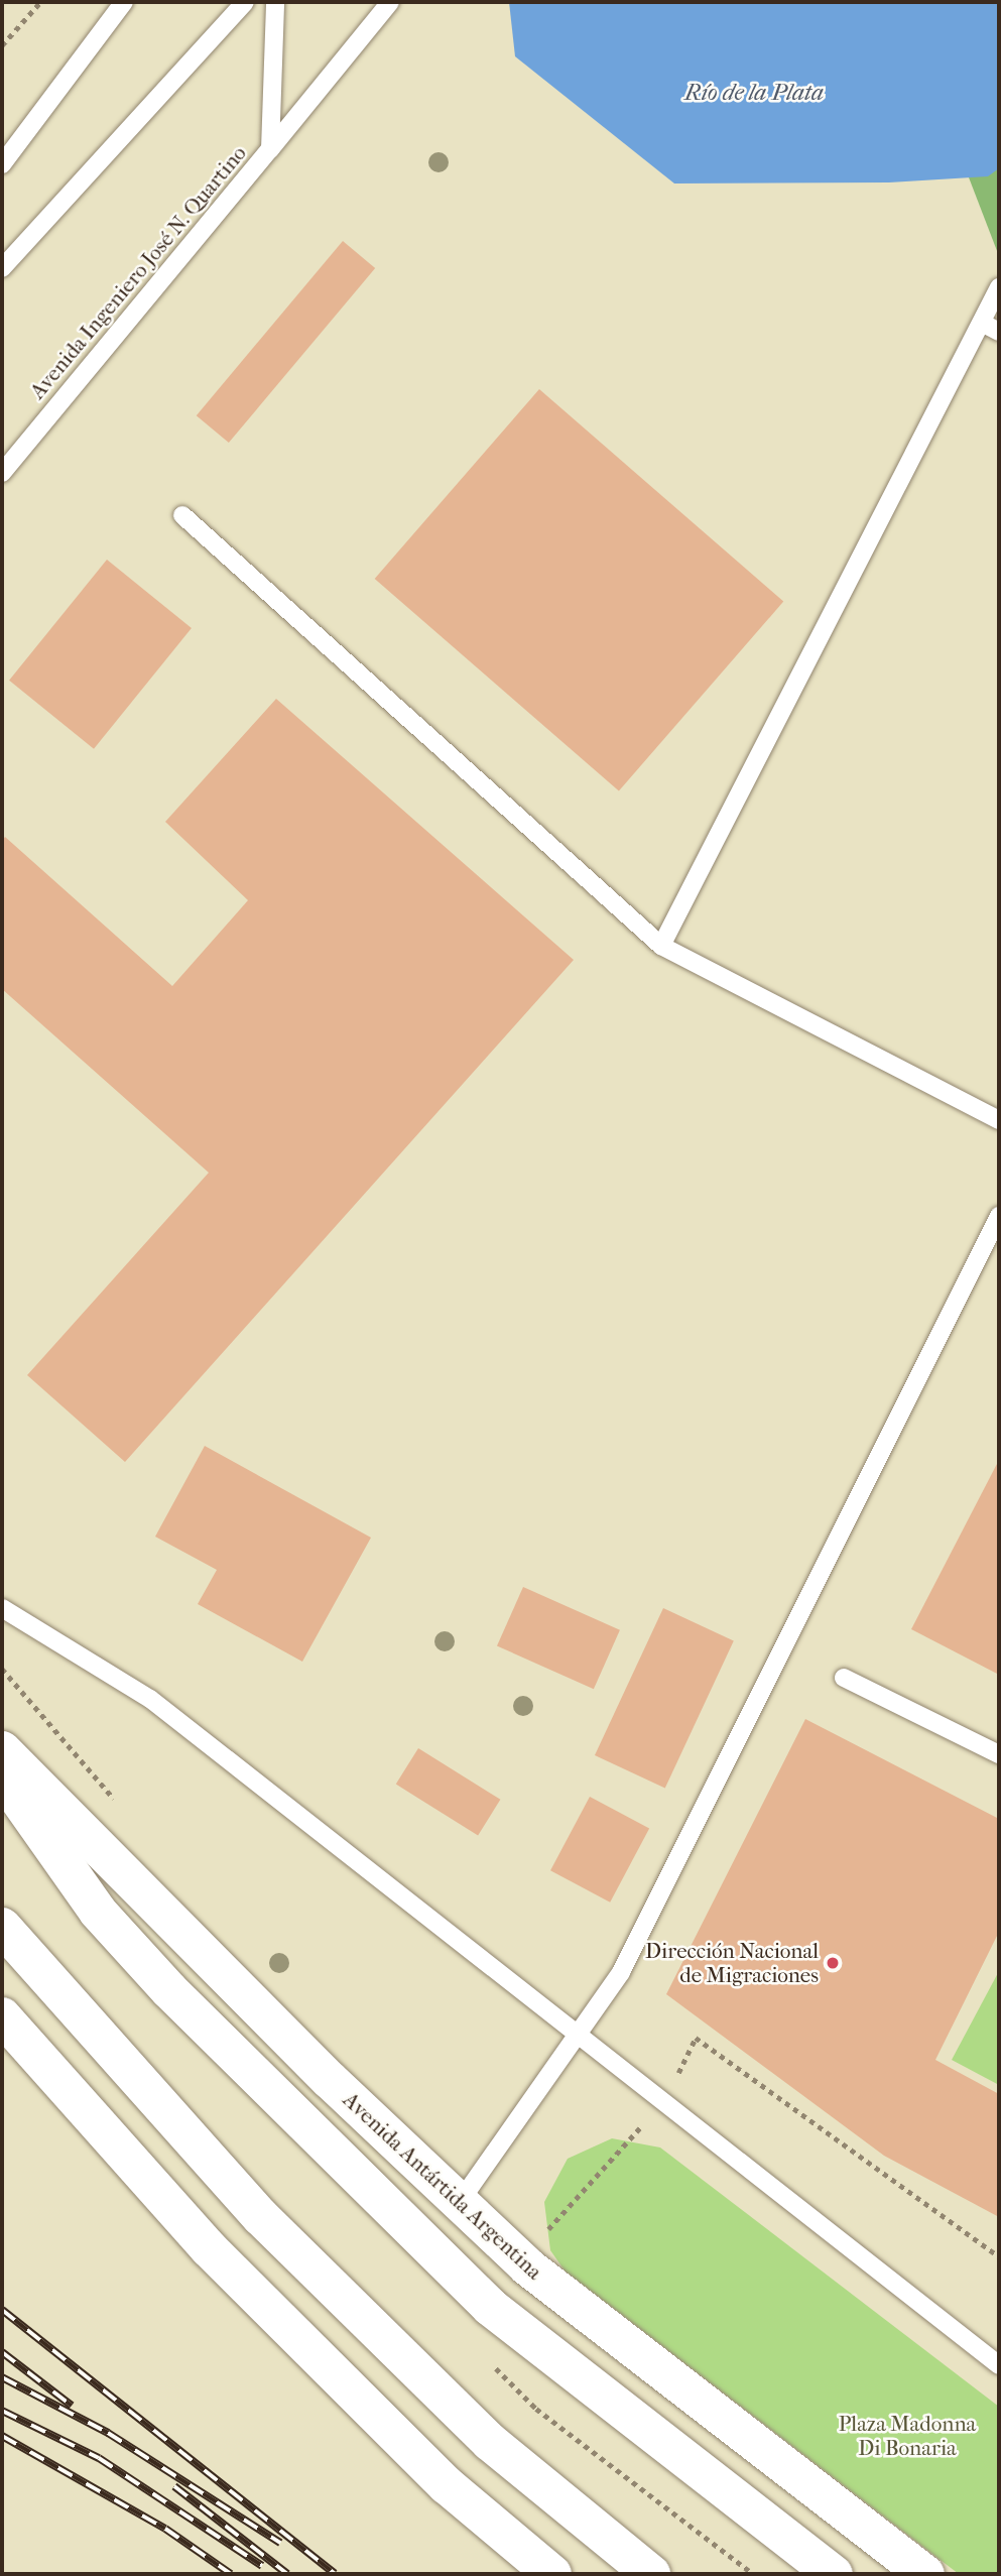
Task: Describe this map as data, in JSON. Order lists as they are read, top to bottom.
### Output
{
  "streets": {
    "main road": ["Avenida Antártida Argentina"],
    "lane": ["Avenida Ingeniero José N. Quartino"]
  },
  "water": ["Río de la Plata"],
  "parks": ["Plaza Madonna Di Bonaria"],
  "places": ["Dirección Nacional de Migraciones"]
}
